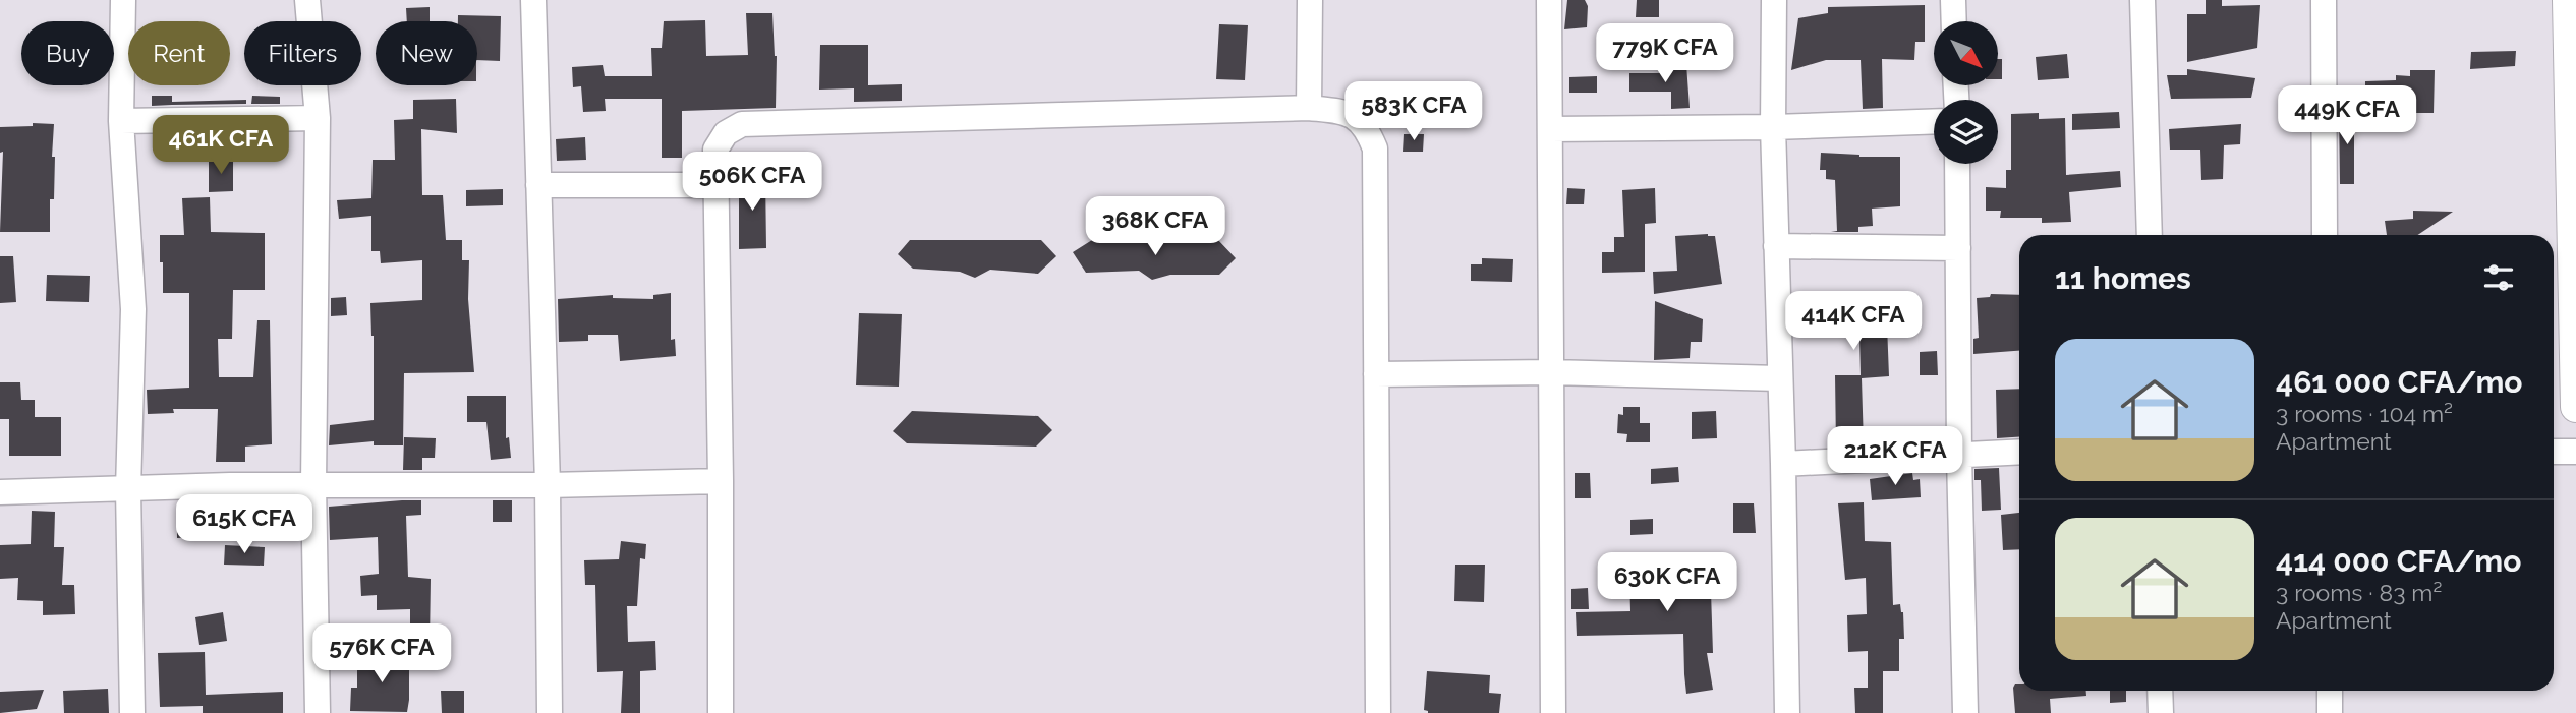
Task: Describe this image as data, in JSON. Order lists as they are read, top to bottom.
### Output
{
  "north": "bottom right",
  "page": {
    "chip": [
      "Buy",
      "Rent",
      "Filters",
      "New"
    ],
    "price": [
      "779K CFA",
      "583K CFA",
      "449K CFA",
      "461K CFA",
      "506K CFA",
      "368K CFA",
      "414K CFA",
      "212K CFA",
      "615K CFA",
      "630K CFA",
      "576K CFA"
    ],
    "heading": "11 homes",
    "list": [
      {
        "name": "461 000 CFA/mo",
        "note": "3 rooms · 104 m² · Apartment"
      },
      {
        "name": "414 000 CFA/mo",
        "note": "3 rooms · 83 m² · Apartment"
      }
    ]
  }
}
